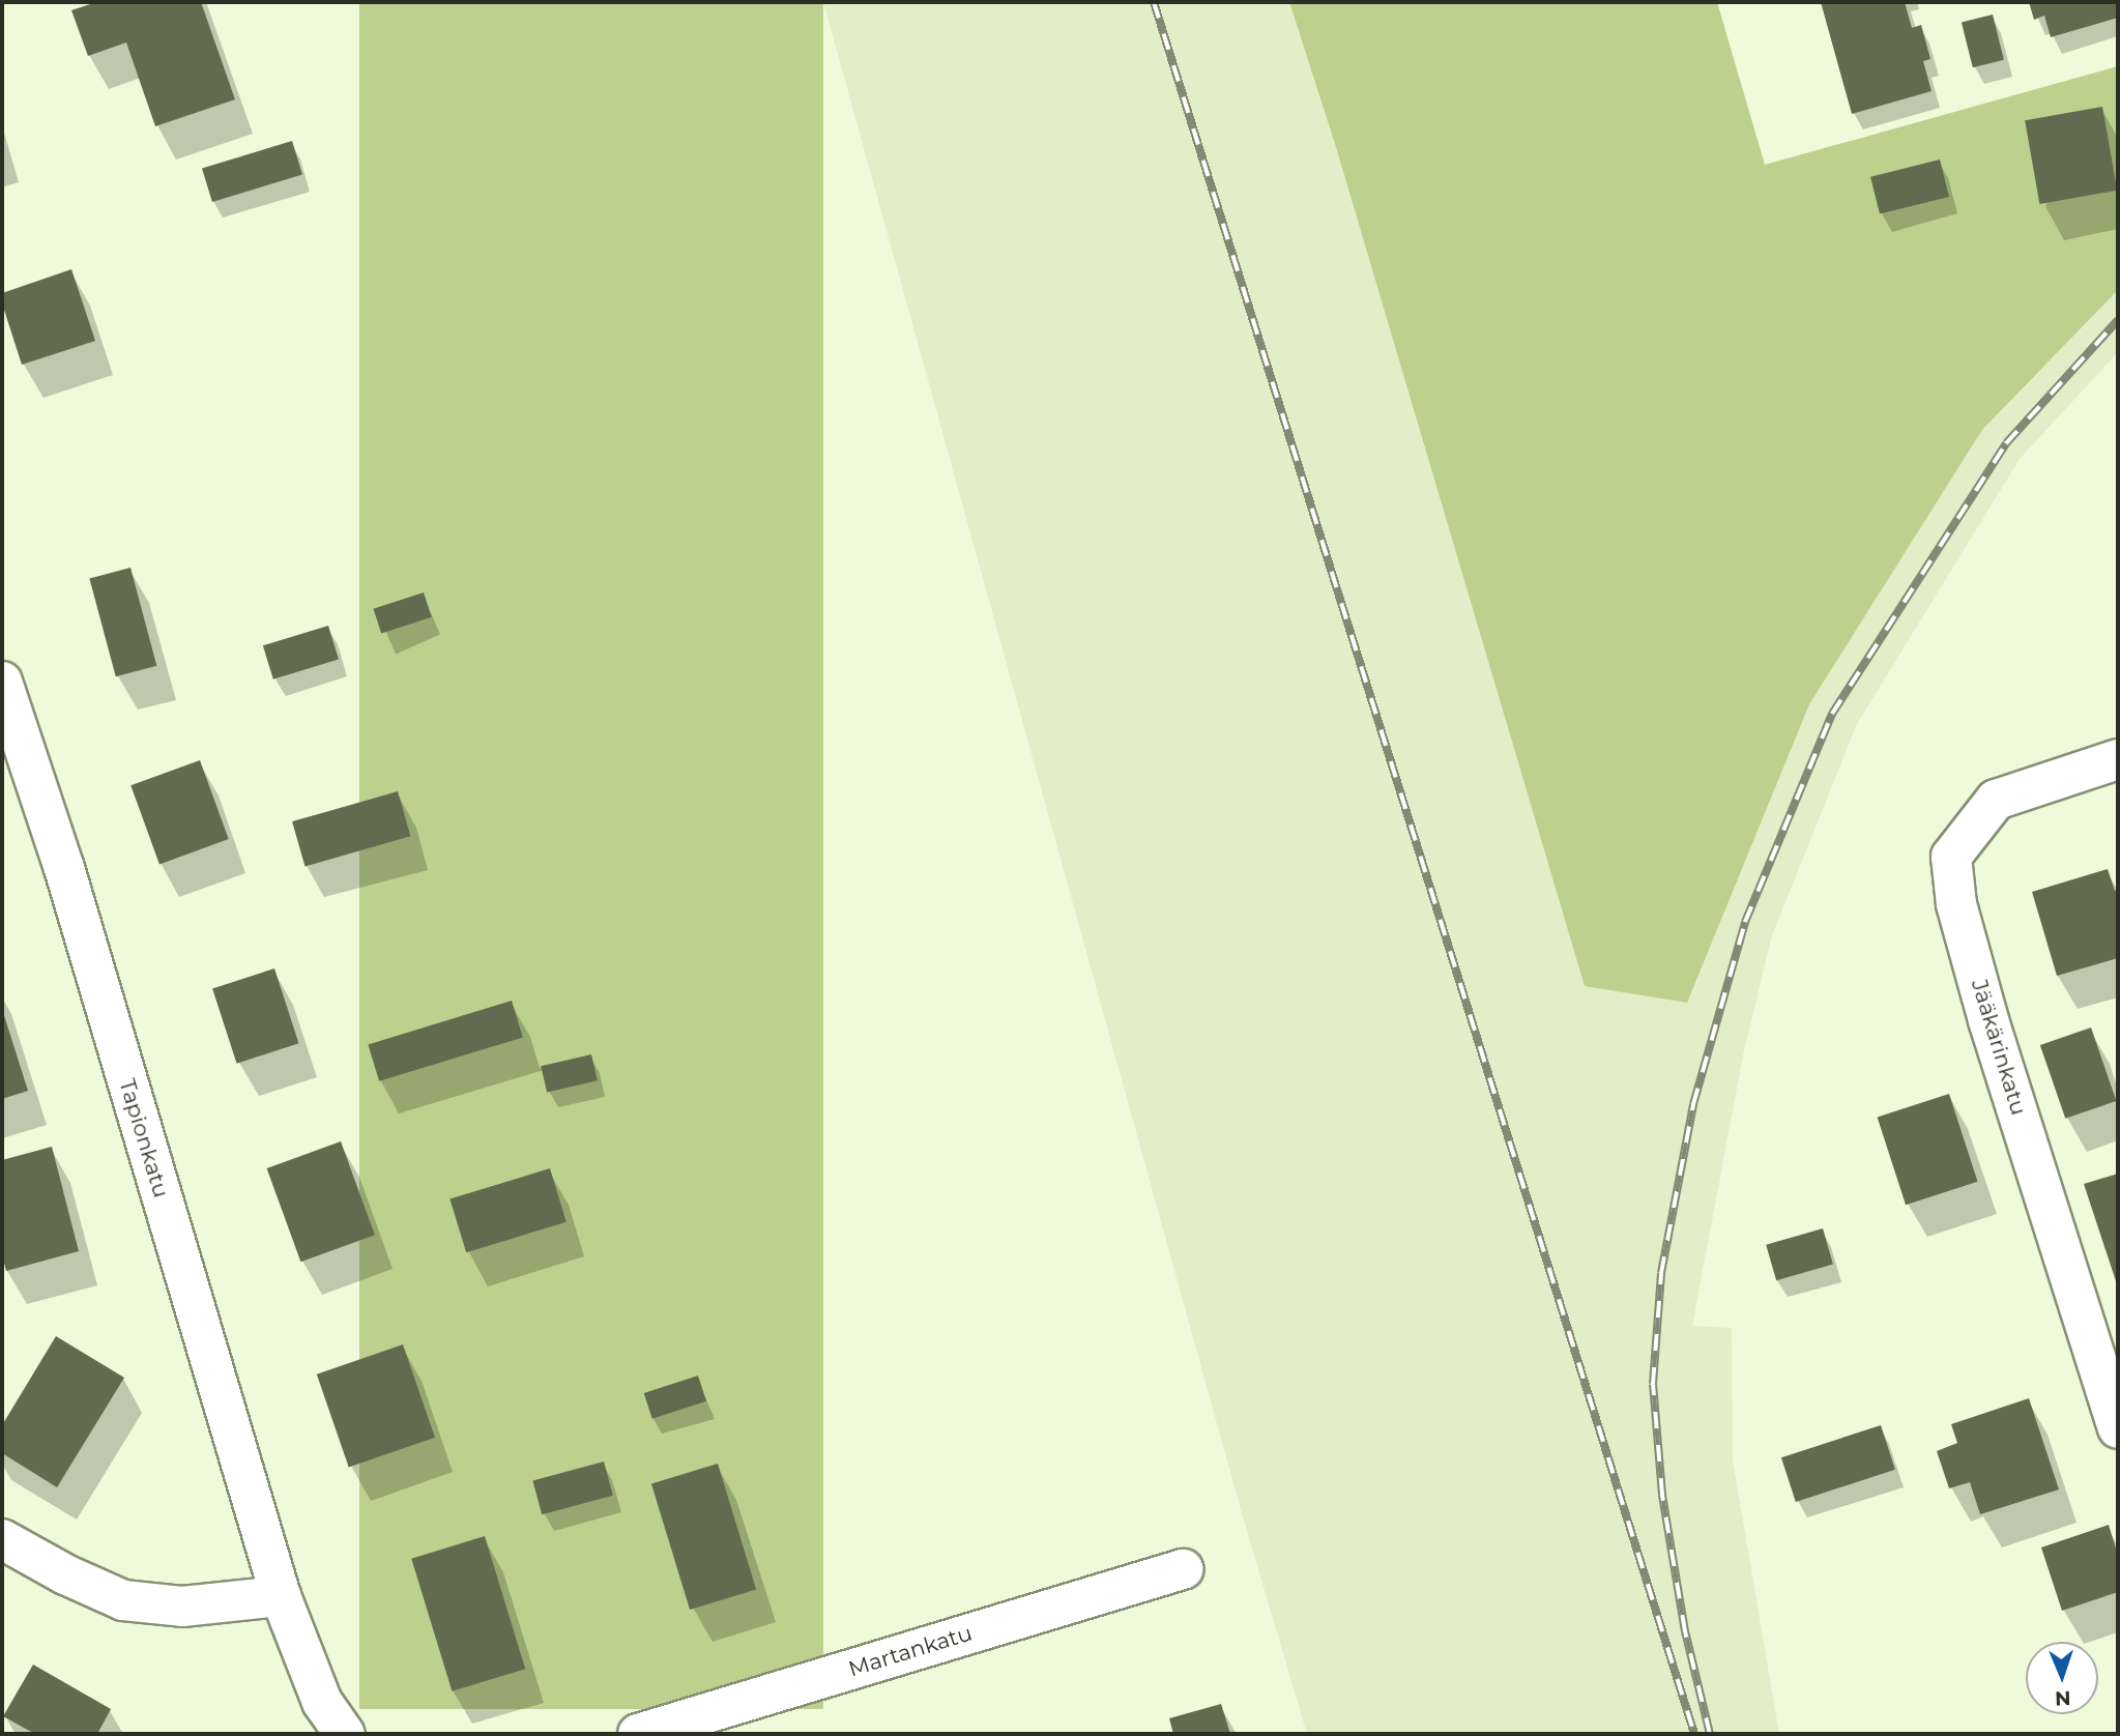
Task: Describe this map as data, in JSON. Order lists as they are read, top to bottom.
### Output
{
  "streets": {
    "street": ["Jääkärinkatu", "Tapionkatu", "Martankatu"]
  },
  "north": "bottom"
}
